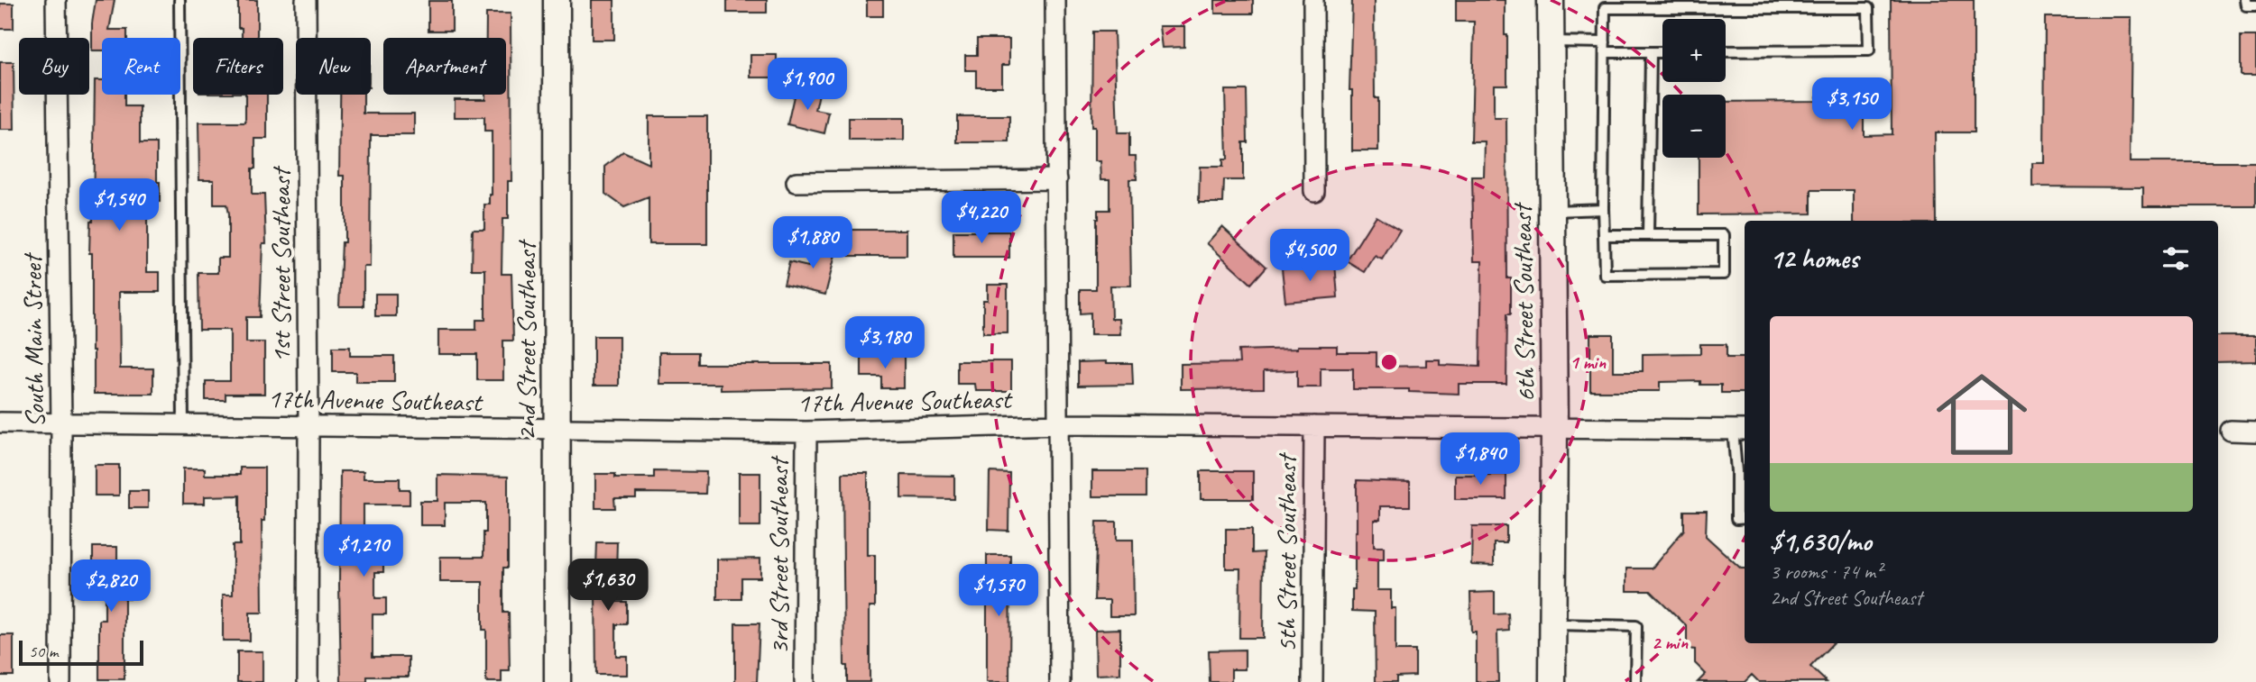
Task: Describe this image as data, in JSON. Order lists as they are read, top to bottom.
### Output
{
  "streets": {
    "street": [
      "1st Street Southeast",
      "6th Street Southeast",
      "South Main Street",
      "2nd Street Southeast",
      "17th Avenue Southeast",
      "5th Street Southeast",
      "3rd Street Southeast"
    ]
  },
  "crossings": [
    ["1st Street Southeast", "17th Avenue Southeast"],
    ["6th Street Southeast", "17th Avenue Southeast"],
    ["South Main Street", "17th Avenue Southeast"],
    ["2nd Street Southeast", "17th Avenue Southeast"],
    ["17th Avenue Southeast", "5th Street Southeast"],
    ["17th Avenue Southeast", "3rd Street Southeast"]
  ],
  "scale_bar": "50 m",
  "page": {
    "map_buttons": ["+", "−"],
    "chip": [
      "Buy",
      "Rent",
      "Filters",
      "New",
      "Apartment"
    ],
    "price": [
      "$1,900",
      "$3,150",
      "$1,540",
      "$4,220",
      "$1,880",
      "$4,500",
      "$3,180",
      "$1,840",
      "$1,210",
      "$1,630",
      "$2,820",
      "$1,570"
    ],
    "heading": "12 homes",
    "list": [
      {
        "name": "$1,630/mo",
        "note": "3 rooms · 74 m² · 2nd Street Southeast"
      }
    ],
    "scale": "50 m"
  },
  "rings": ["1 min", "2 min"]
}
